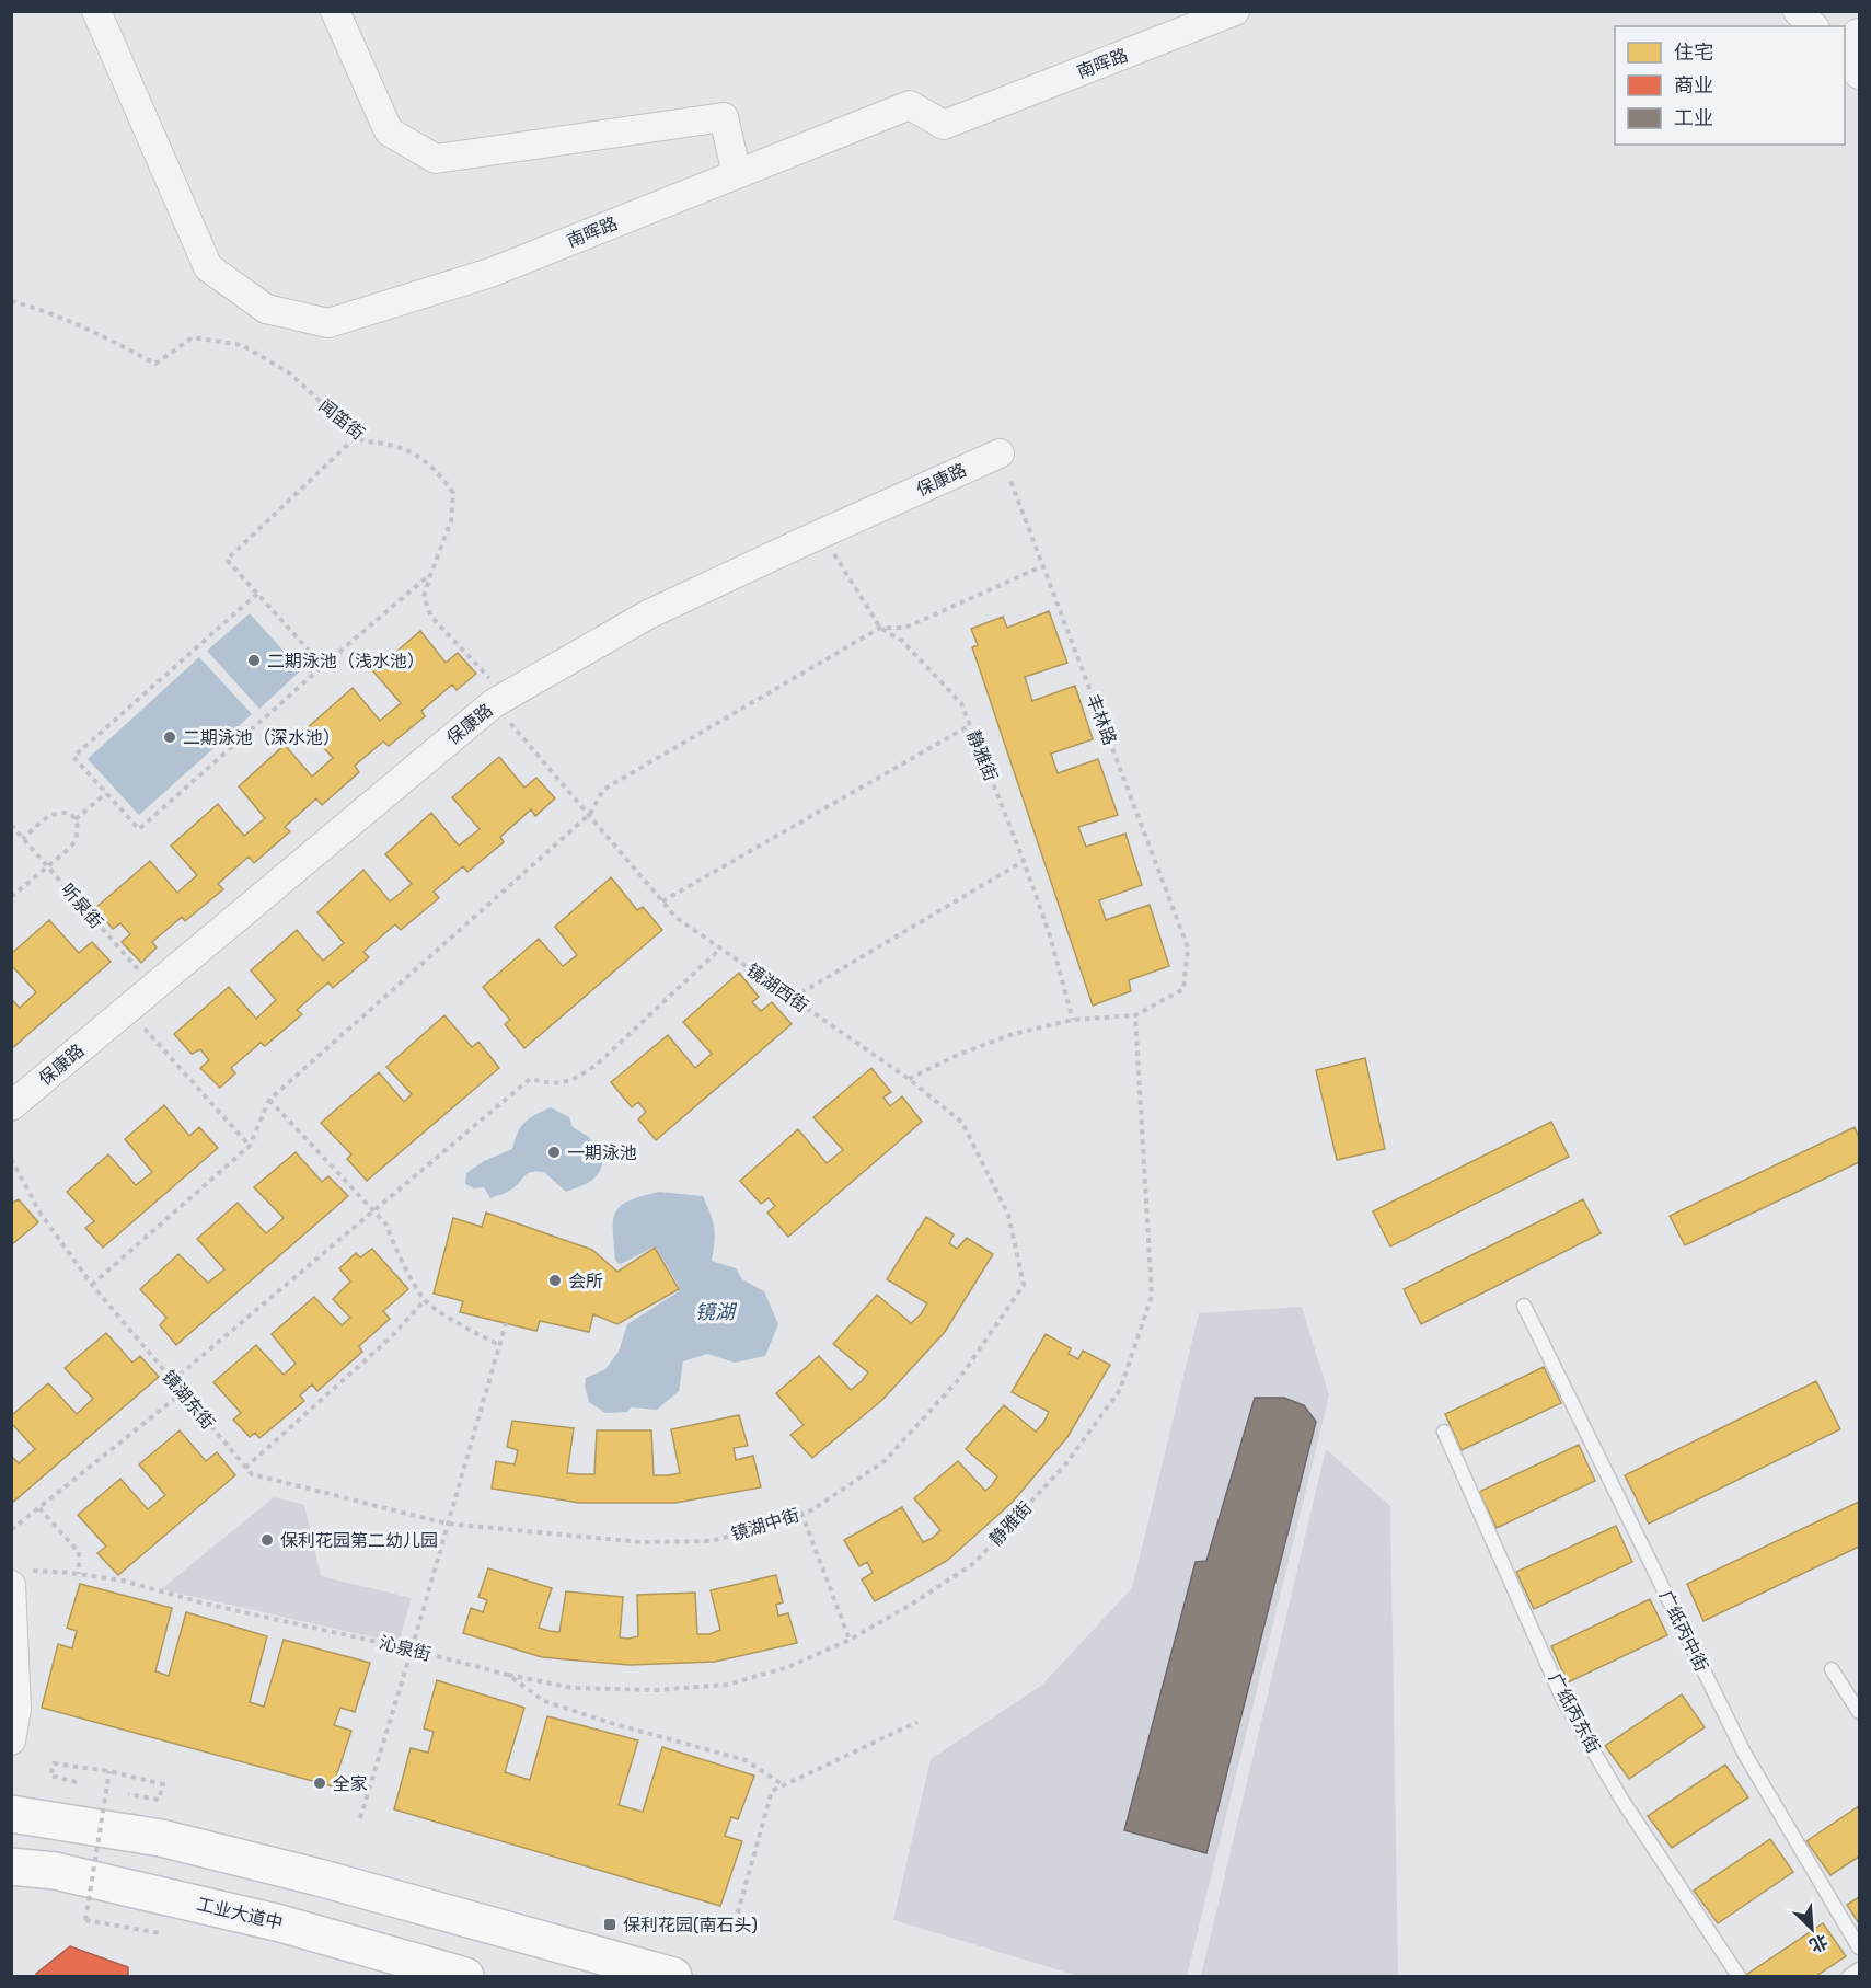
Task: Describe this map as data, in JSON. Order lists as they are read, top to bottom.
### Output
{
  "streets": {
    "main road": ["工业大道中"],
    "street": ["南晖路", "保康路"],
    "lane": ["广纸丙中街", "广纸丙东街"],
    "path": [
      "闻笛街",
      "丰林路",
      "静雅街",
      "听泉街",
      "镜湖西街",
      "镜湖东街",
      "镜湖中街",
      "沁泉街"
    ]
  },
  "crossings": [
    ["闻笛街", "保康路"],
    ["闻笛街", "镜湖西街"],
    ["保康路", "丰林路"],
    ["保康路", "静雅街"],
    ["保康路", "听泉街"],
    ["保康路", "镜湖西街"],
    ["丰林路", "静雅街"],
    ["静雅街", "沁泉街"],
    ["镜湖西街", "镜湖中街"],
    ["镜湖东街", "镜湖中街"]
  ],
  "water": ["镜湖"],
  "places": {
    "other": [
      "二期泳池（浅水池）",
      "二期泳池（深水池）",
      "一期泳池",
      "会所",
      "保利花园第二幼儿园",
      "全家"
    ],
    "transit": ["保利花园(南石头)"]
  },
  "legend": ["住宅", "商业", "工业"],
  "north": "bottom right"
}
